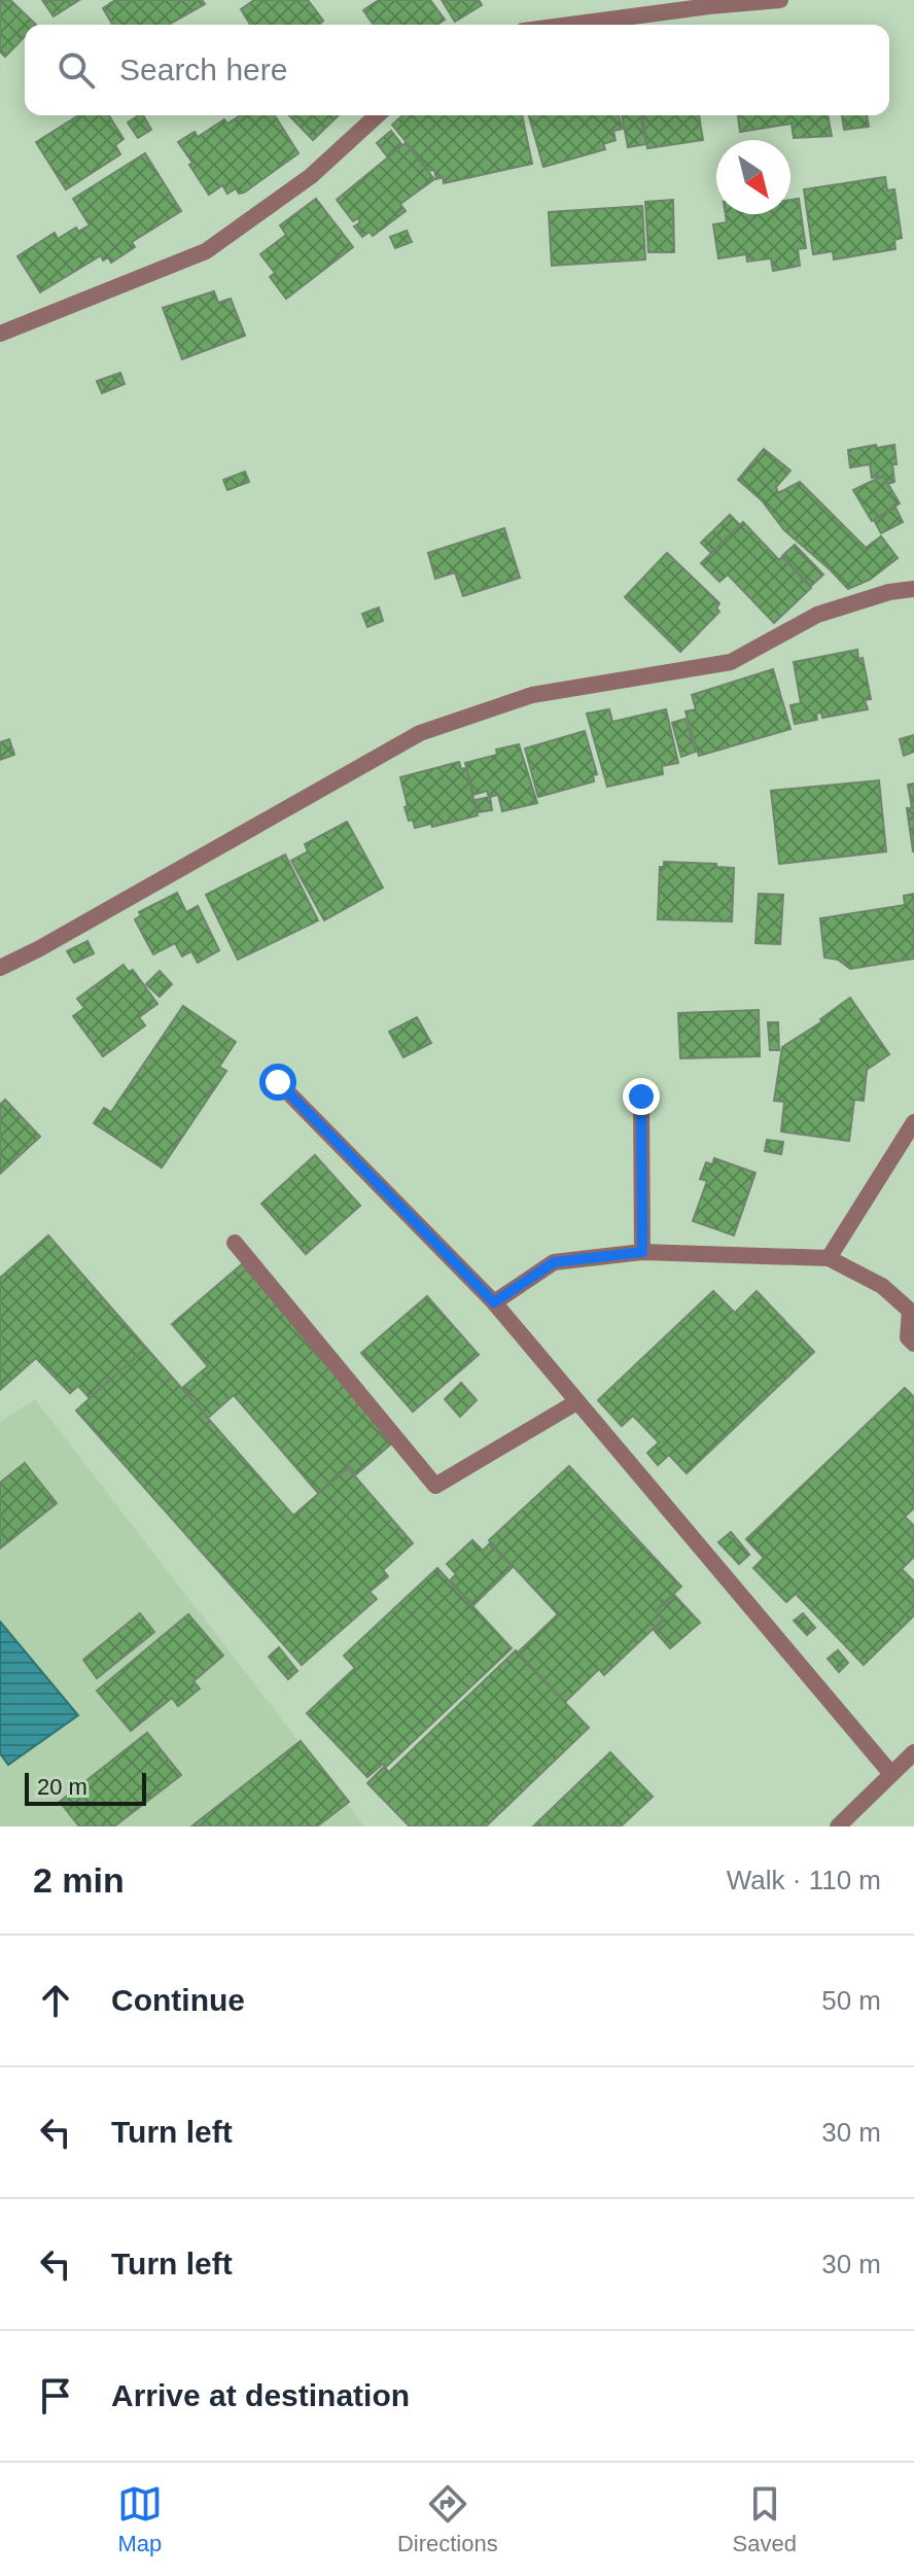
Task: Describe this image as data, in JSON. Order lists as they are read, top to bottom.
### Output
{
  "scale_bar": "20 m",
  "north": "bottom right",
  "page": {
    "search": "Search here",
    "scale": "20 m",
    "heading": ["2 min", "Walk · 110 m"],
    "list": [
      ["Continue", "50 m"],
      ["Turn left", "30 m"],
      ["Turn left", "30 m"],
      "Arrive at destination"
    ],
    "nav": ["Map", "Directions", "Saved"]
  }
}
